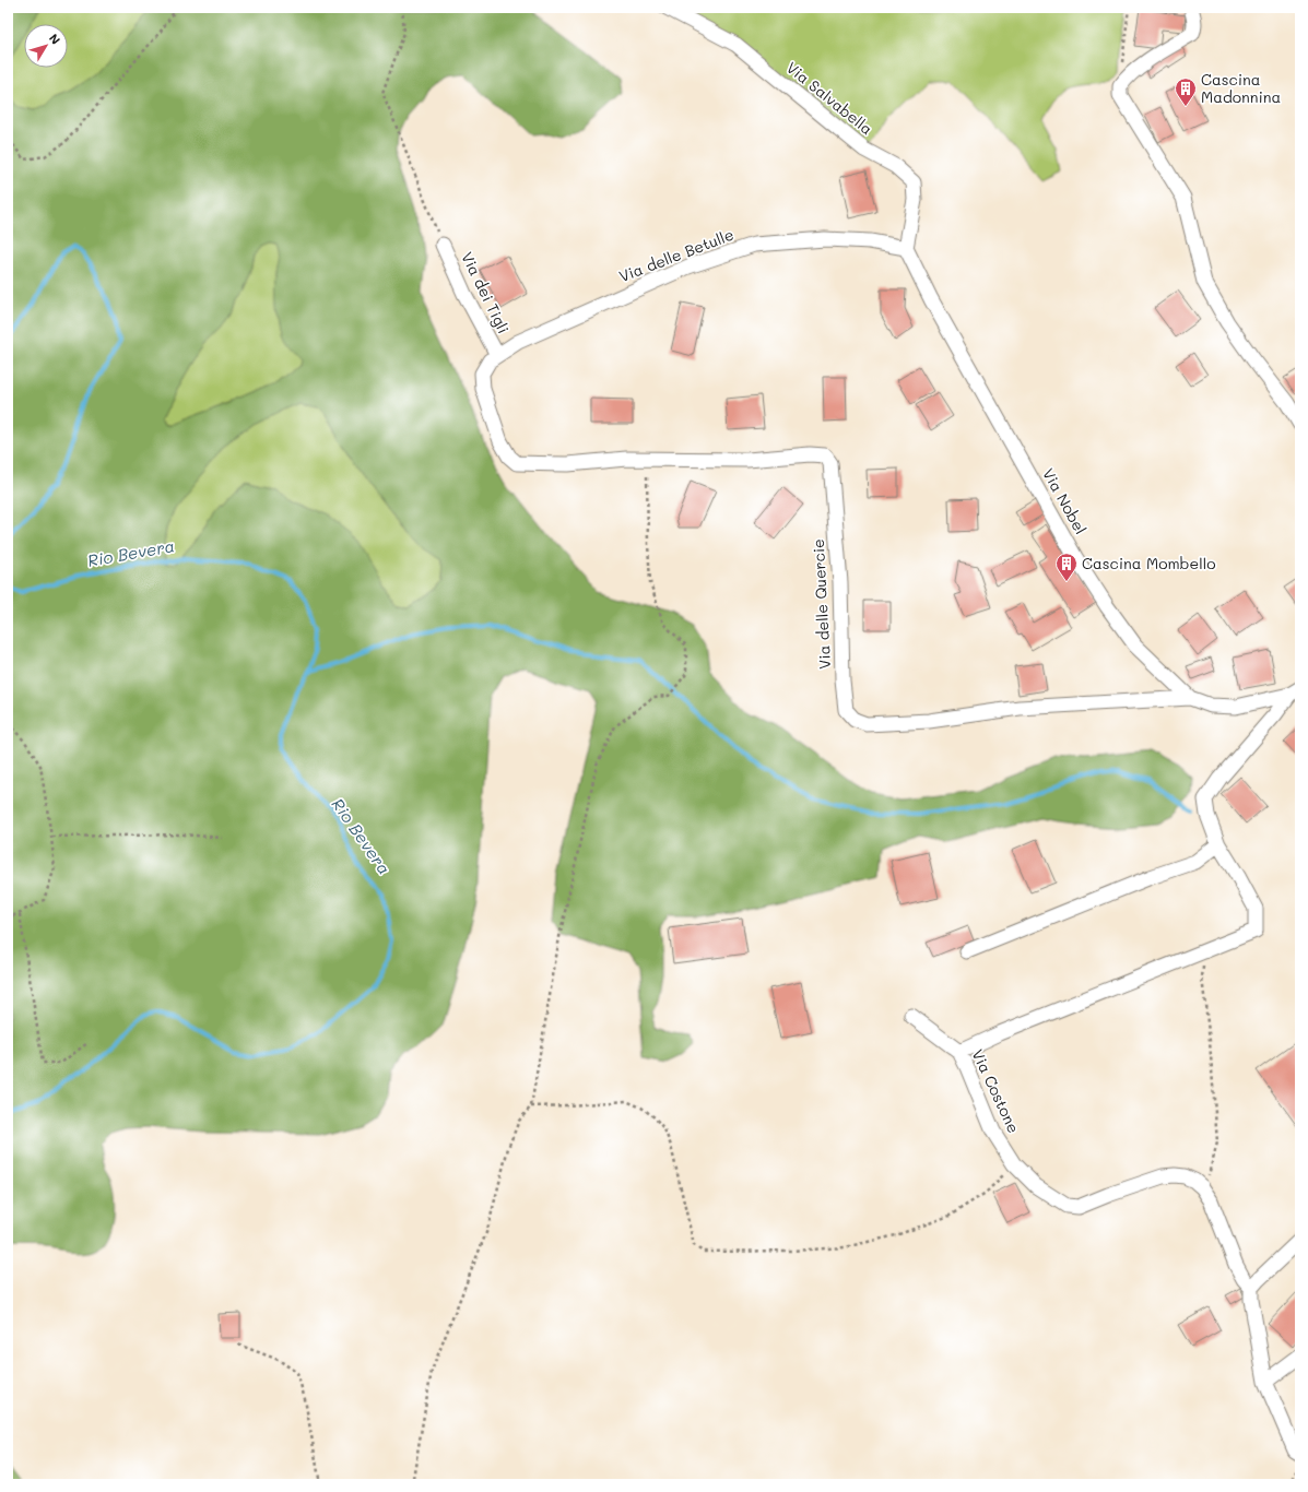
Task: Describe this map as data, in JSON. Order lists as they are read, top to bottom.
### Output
{
  "streets": {
    "street": [
      "Via Salvabella",
      "Via delle Betulle",
      "Via dei Tigli",
      "Via Nobel",
      "Via delle Quercie",
      "Via Costone"
    ]
  },
  "crossings": [
    ["Via Salvabella", "Via delle Betulle"],
    ["Via Salvabella", "Via Nobel"],
    ["Via delle Betulle", "Via dei Tigli"],
    ["Via delle Betulle", "Via Nobel"],
    ["Via delle Betulle", "Via delle Quercie"],
    ["Via Nobel", "Via delle Quercie"]
  ],
  "water": ["Rio Bevera"],
  "places": {
    "building": ["Cascina Madonnina", "Cascina Mombello"]
  },
  "north": "top right"
}
